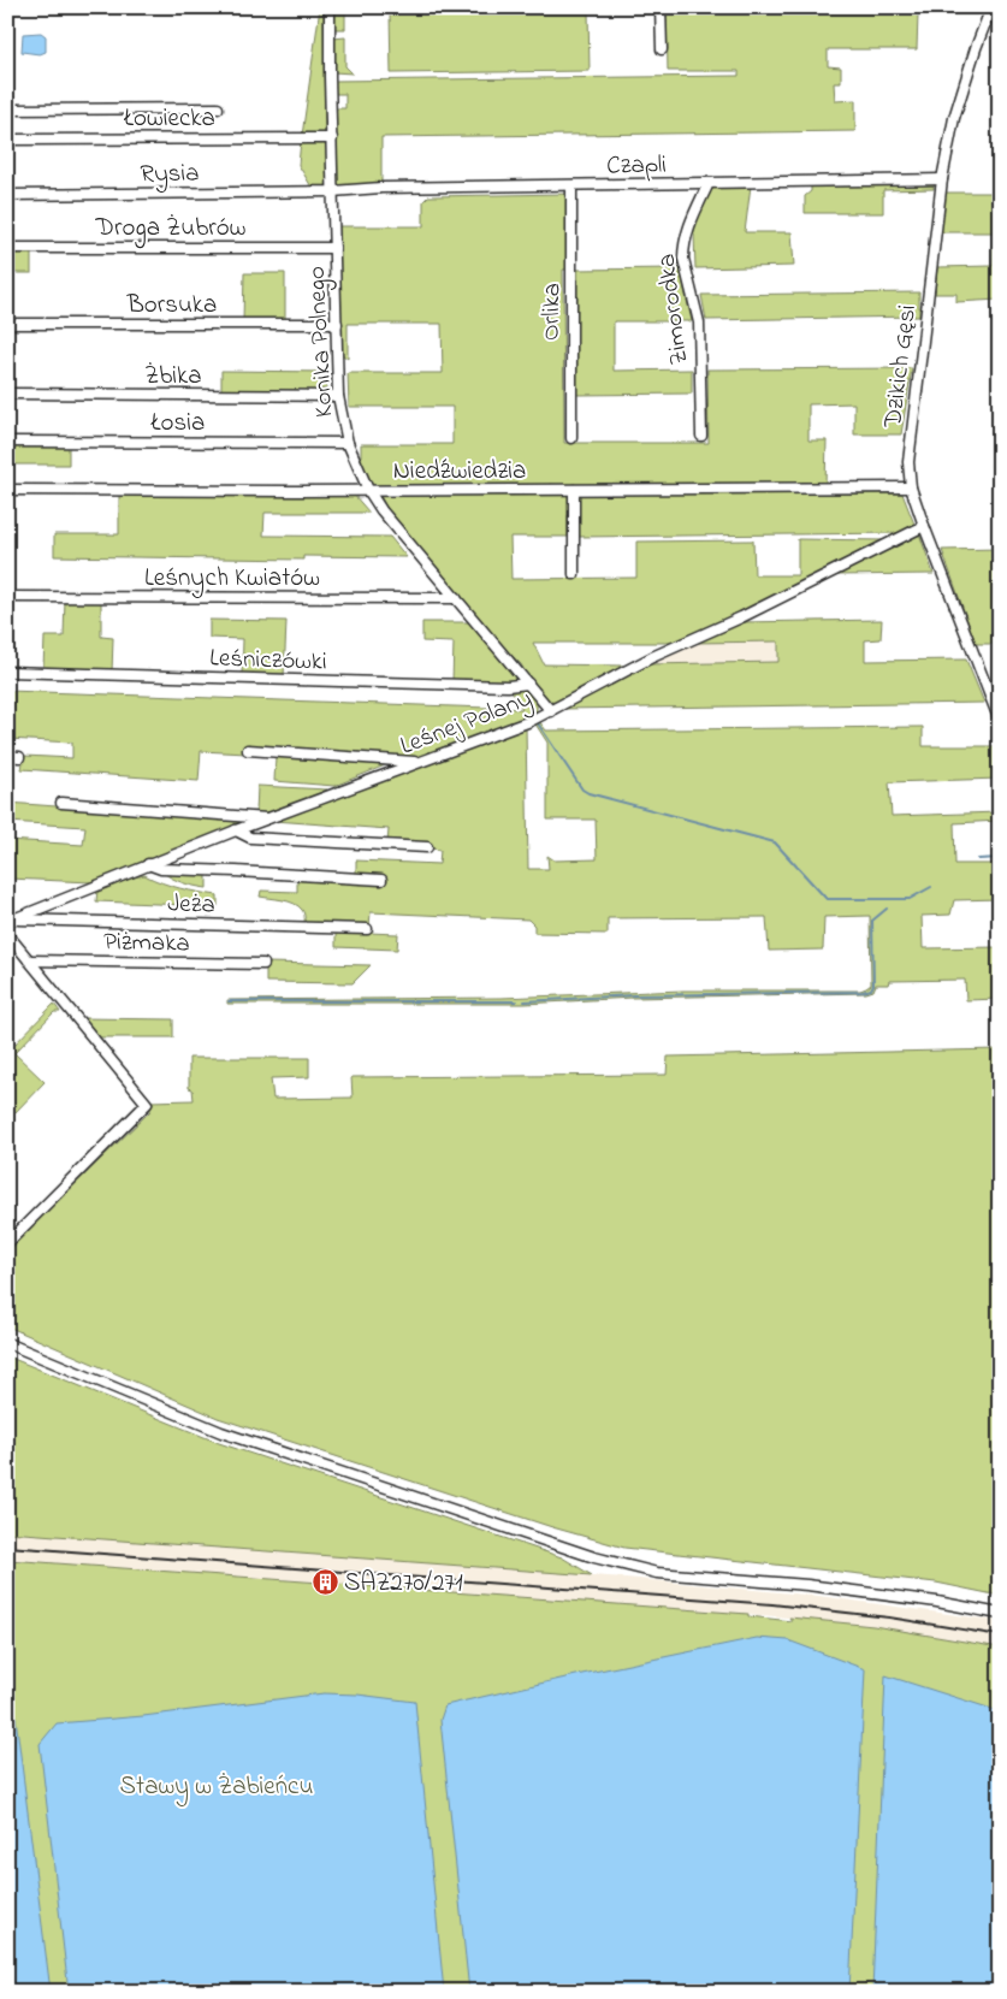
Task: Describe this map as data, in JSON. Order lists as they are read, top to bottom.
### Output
{
  "streets": {
    "street": [
      "Łowiecka",
      "Czapli",
      "Rysia",
      "Droga Żubrów",
      "Borsuka",
      "Zimorodka",
      "Orlika",
      "Konika Polnego",
      "Dzikich Gęsi",
      "Żbika",
      "Łosia",
      "Niedźwiedzia",
      "Leśnych Kwiatów",
      "Leśniczówki",
      "Leśnej Polany",
      "Jeża",
      "Piżmaka"
    ]
  },
  "crossings": [
    ["Łowiecka", "Konika Polnego"],
    ["Czapli", "Rysia"],
    ["Czapli", "Zimorodka"],
    ["Czapli", "Orlika"],
    ["Czapli", "Konika Polnego"],
    ["Czapli", "Dzikich Gęsi"],
    ["Rysia", "Konika Polnego"],
    ["Droga Żubrów", "Konika Polnego"],
    ["Borsuka", "Konika Polnego"],
    ["Konika Polnego", "Żbika"],
    ["Konika Polnego", "Łosia"],
    ["Konika Polnego", "Niedźwiedzia"],
    ["Konika Polnego", "Leśnych Kwiatów"],
    ["Konika Polnego", "Leśniczówki"],
    ["Konika Polnego", "Leśnej Polany"],
    ["Dzikich Gęsi", "Niedźwiedzia"],
    ["Dzikich Gęsi", "Leśnej Polany"],
    ["Leśnej Polany", "Jeża"]
  ],
  "parks": ["Stawy w Żabieńcu"],
  "places": {
    "building": ["SAZ270/271"]
  }
}
